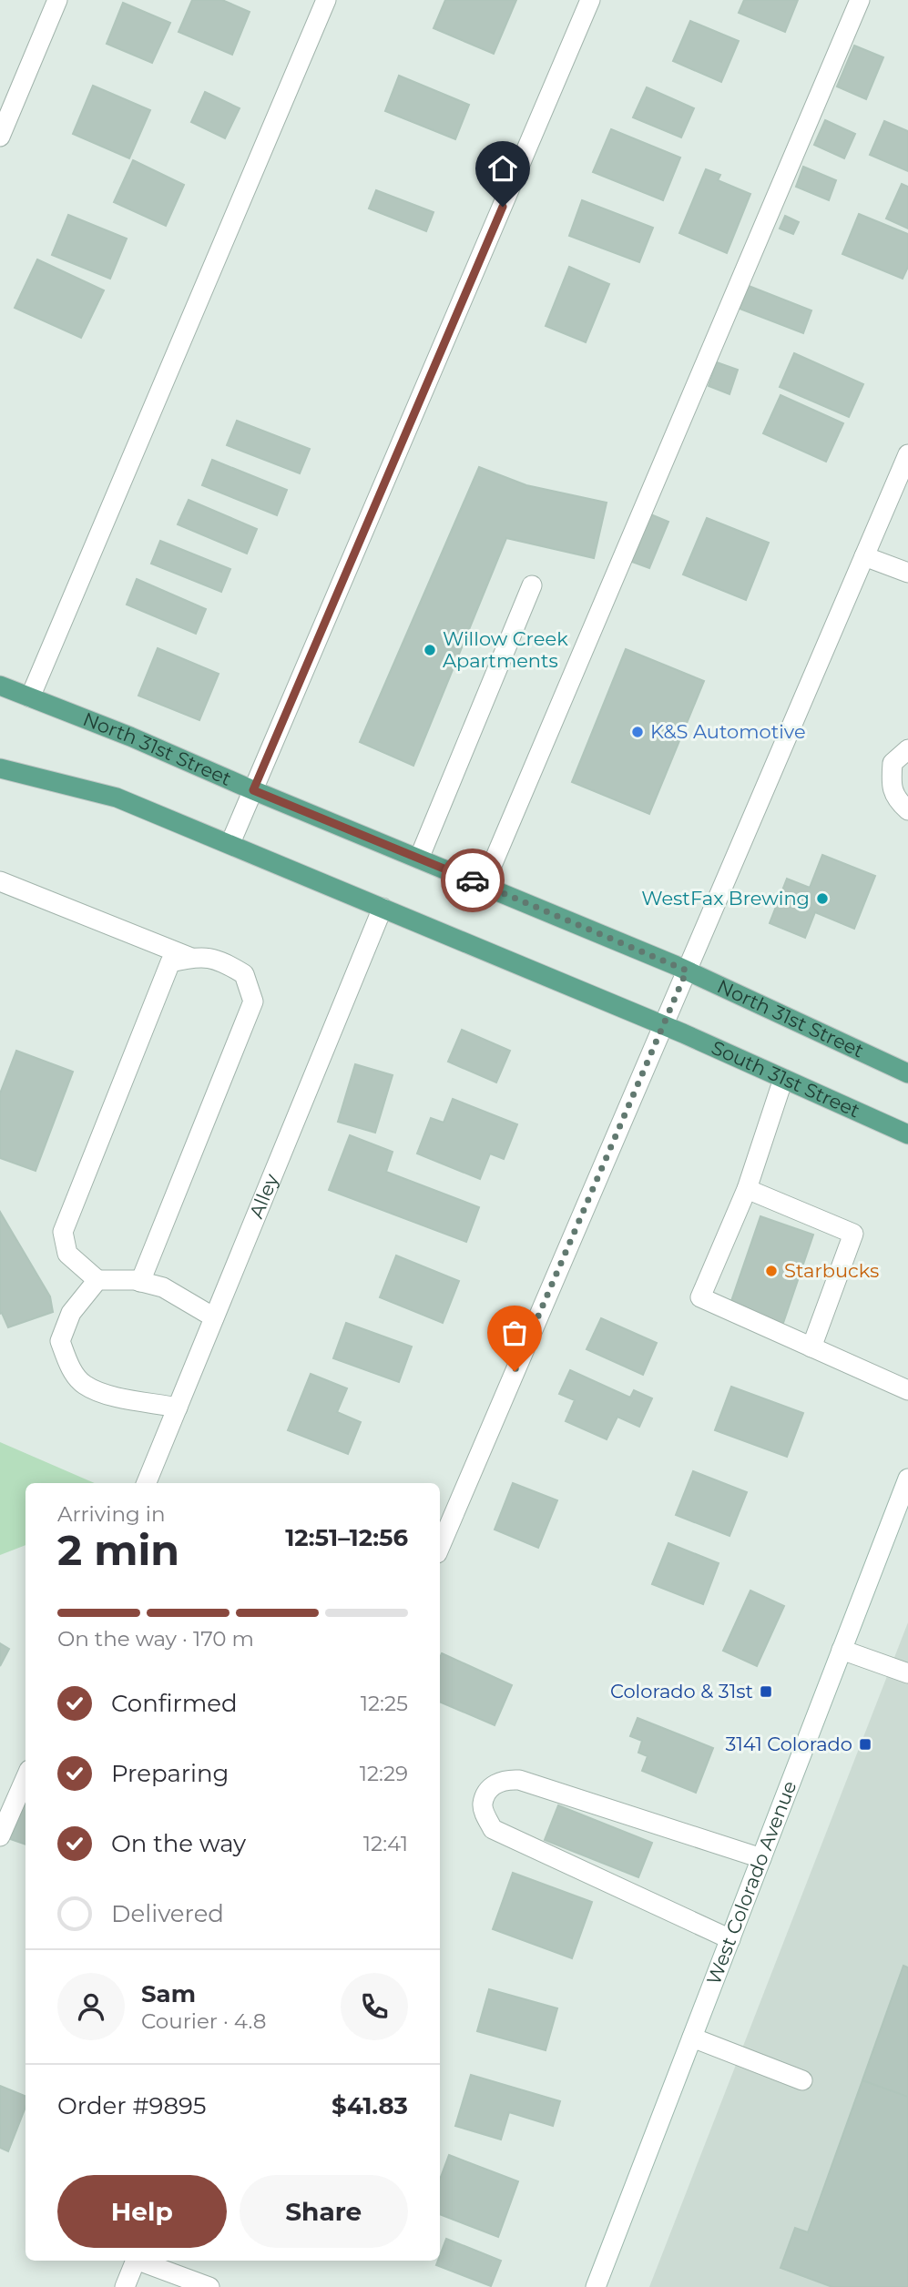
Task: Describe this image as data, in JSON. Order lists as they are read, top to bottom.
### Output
{
  "streets": {
    "main road": ["North 31st Street", "South 31st Street"],
    "street": ["Alley", "West Colorado Avenue"]
  },
  "places": {
    "other": [
      "Willow Creek Apartments",
      "K&S Automotive",
      "WestFax Brewing",
      "Starbucks"
    ],
    "transit": ["Colorado & 31st", "3141 Colorado"]
  },
  "page": {
    "heading": ["2 min", "Arriving in", "12:51–12:56"],
    "panel": [
      "Sam",
      "Courier · 4.8",
      "Order #9895",
      "$41.83"
    ],
    "bar": "On the way · 170 m",
    "list": [
      ["Confirmed", "12:25"],
      ["Preparing", "12:29"],
      ["On the way", "12:41"],
      "Delivered"
    ],
    "buttons": ["Help", "Share"]
  }
}
